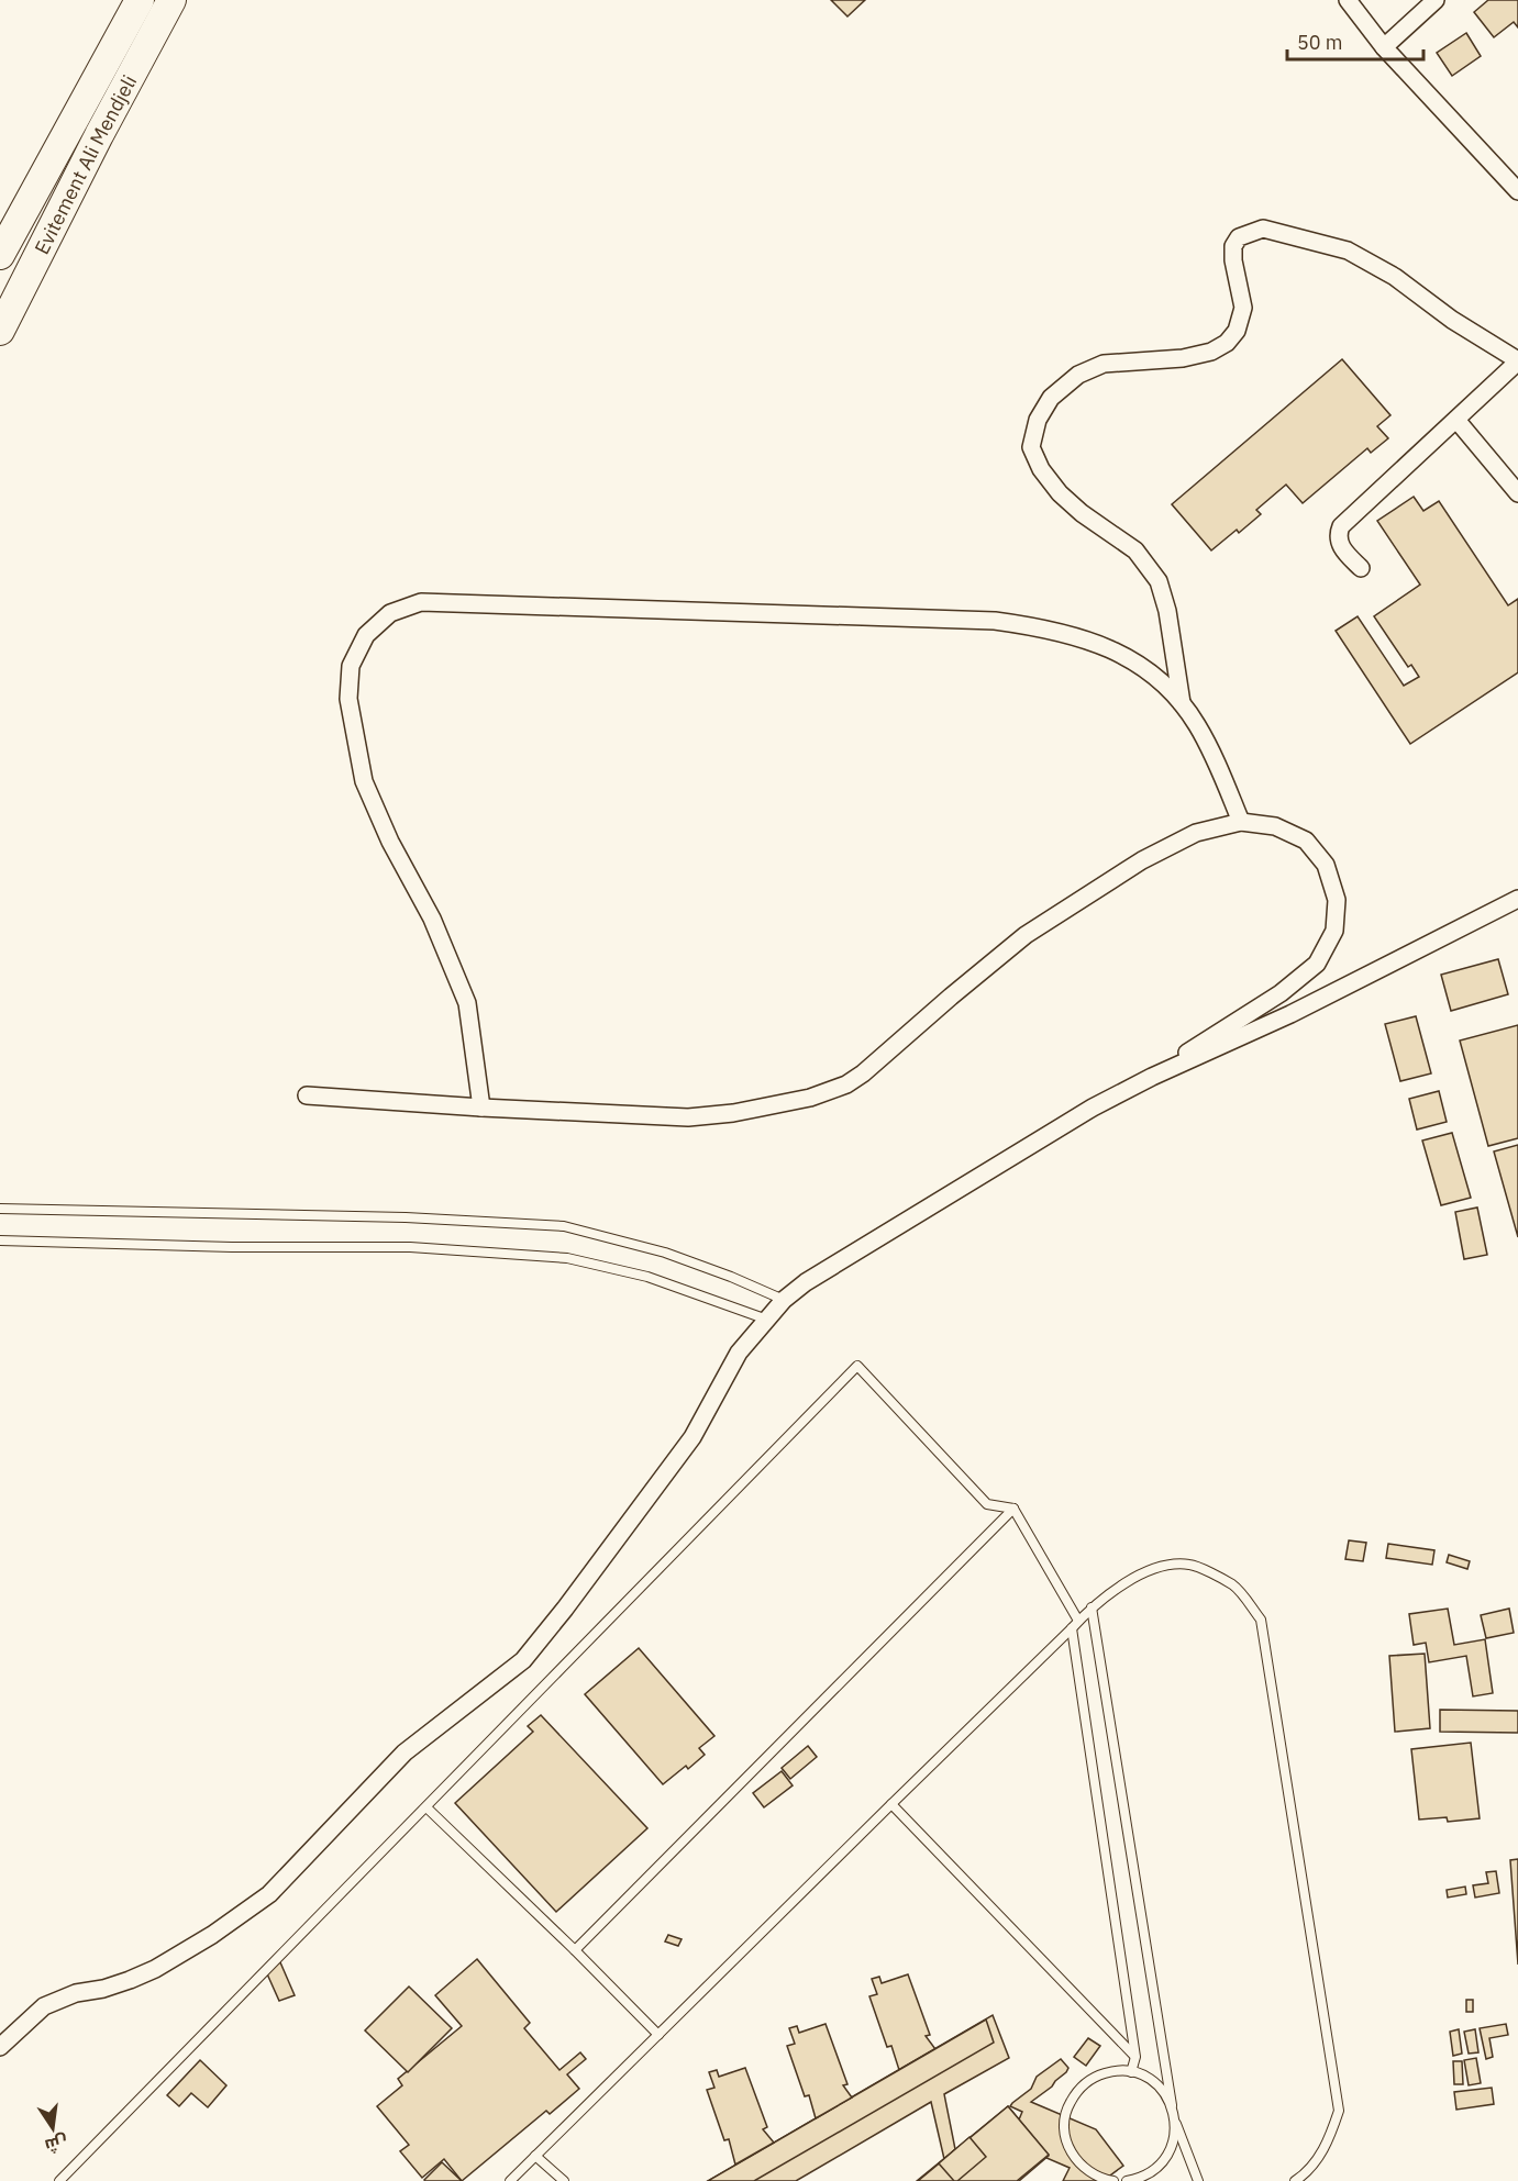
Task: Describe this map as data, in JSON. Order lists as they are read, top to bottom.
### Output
{
  "streets": {
    "highway": ["Evitement Ali Mendjeli"]
  },
  "scale_bar": "50 m",
  "north": "bottom"
}
